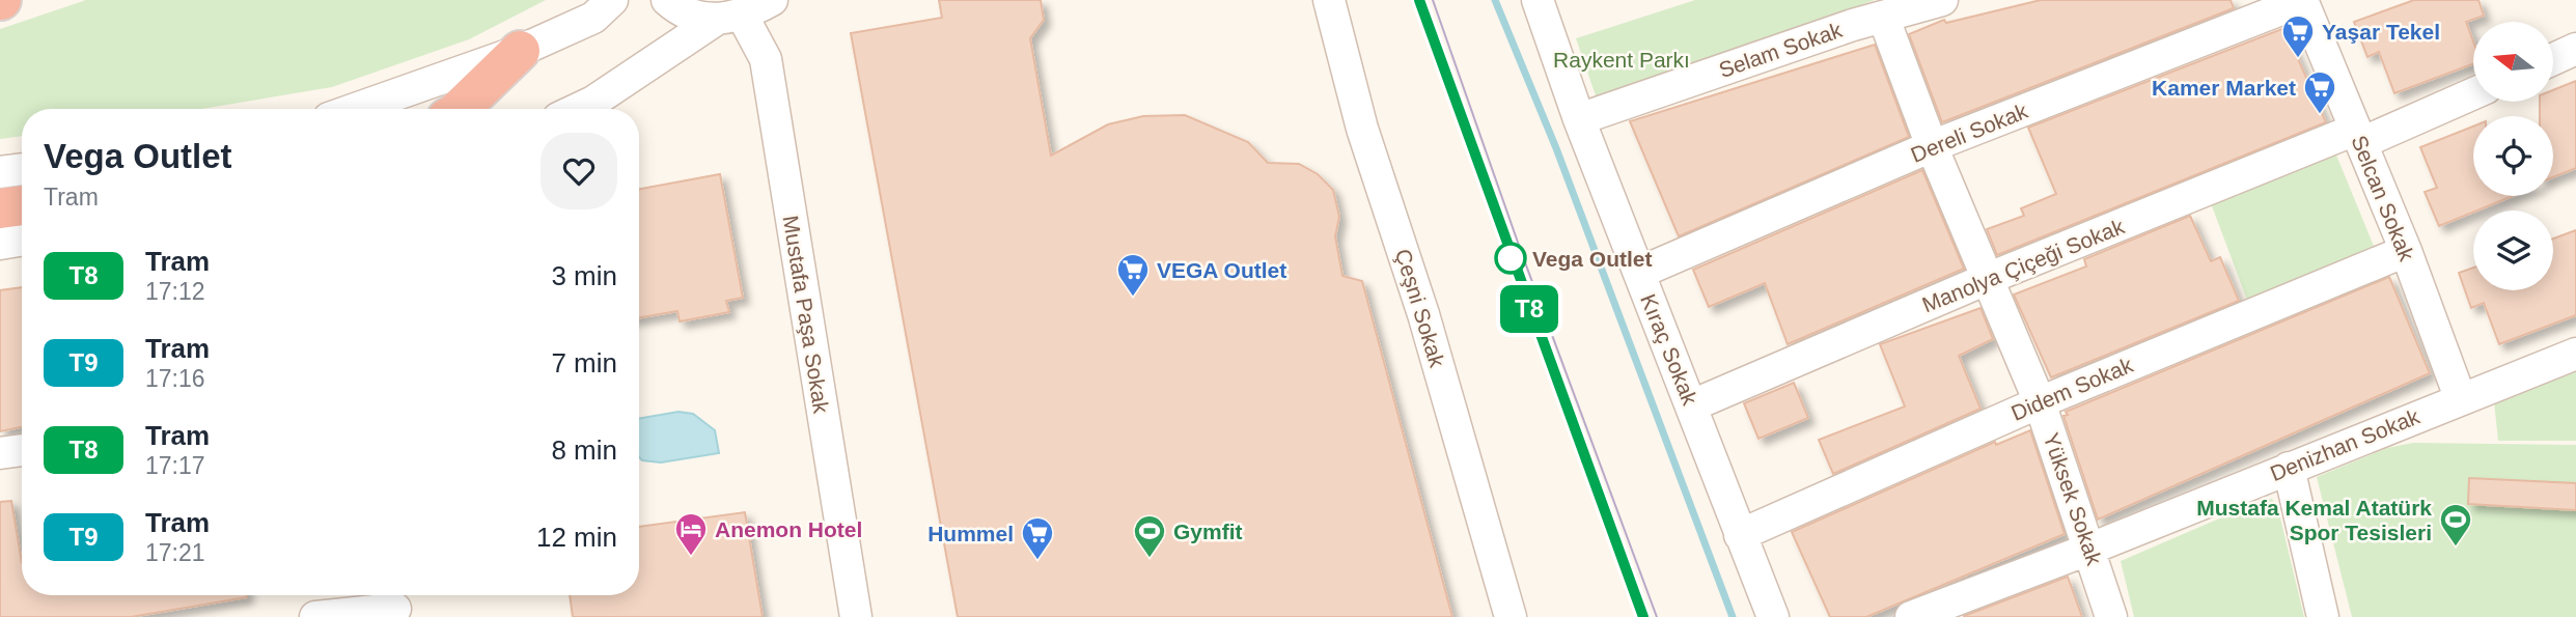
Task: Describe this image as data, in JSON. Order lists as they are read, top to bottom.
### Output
{
  "streets": {
    "street": [
      "Selam Sokak",
      "Dereli Sokak",
      "Selcan Sokak",
      "Manolya Çiçeği Sokak",
      "Çeşni Sokak",
      "Mustafa Paşa Sokak",
      "Kıraç Sokak",
      "Didem Sokak",
      "Denizhan Sokak",
      "Yüksek Sokak"
    ]
  },
  "crossings": [
    ["Selam Sokak", "Kıraç Sokak"],
    ["Selam Sokak", "Yüksek Sokak"],
    ["Dereli Sokak", "Selcan Sokak"],
    ["Dereli Sokak", "Kıraç Sokak"],
    ["Dereli Sokak", "Yüksek Sokak"],
    ["Selcan Sokak", "Manolya Çiçeği Sokak"],
    ["Selcan Sokak", "Didem Sokak"],
    ["Selcan Sokak", "Denizhan Sokak"],
    ["Manolya Çiçeği Sokak", "Kıraç Sokak"],
    ["Manolya Çiçeği Sokak", "Yüksek Sokak"],
    ["Kıraç Sokak", "Didem Sokak"],
    ["Didem Sokak", "Yüksek Sokak"],
    ["Denizhan Sokak", "Yüksek Sokak"]
  ],
  "parks": ["Raykent Parkı"],
  "places": {
    "supermarket": [
      "Yaşar Tekel",
      "Kamer Market",
      "VEGA Outlet",
      "Hummel"
    ],
    "other": ["Vega Outlet"],
    "sports": ["Mustafa Kemal Atatürk Spor Tesisleri", "Gymfit"],
    "hotel": ["Anemon Hotel"]
  },
  "lines": ["tram line T8"],
  "north": "left",
  "page": {
    "on_map": "T8",
    "heading": ["Vega Outlet", "Tram"],
    "list": [
      {
        "mark": "T8",
        "name": "Tram",
        "note": "17:12",
        "value": "3 min"
      },
      {
        "mark": "T9",
        "name": "Tram",
        "note": "17:16",
        "value": "7 min"
      },
      {
        "mark": "T8",
        "name": "Tram",
        "note": "17:17",
        "value": "8 min"
      },
      {
        "mark": "T9",
        "name": "Tram",
        "note": "17:21",
        "value": "12 min"
      }
    ]
  }
}
